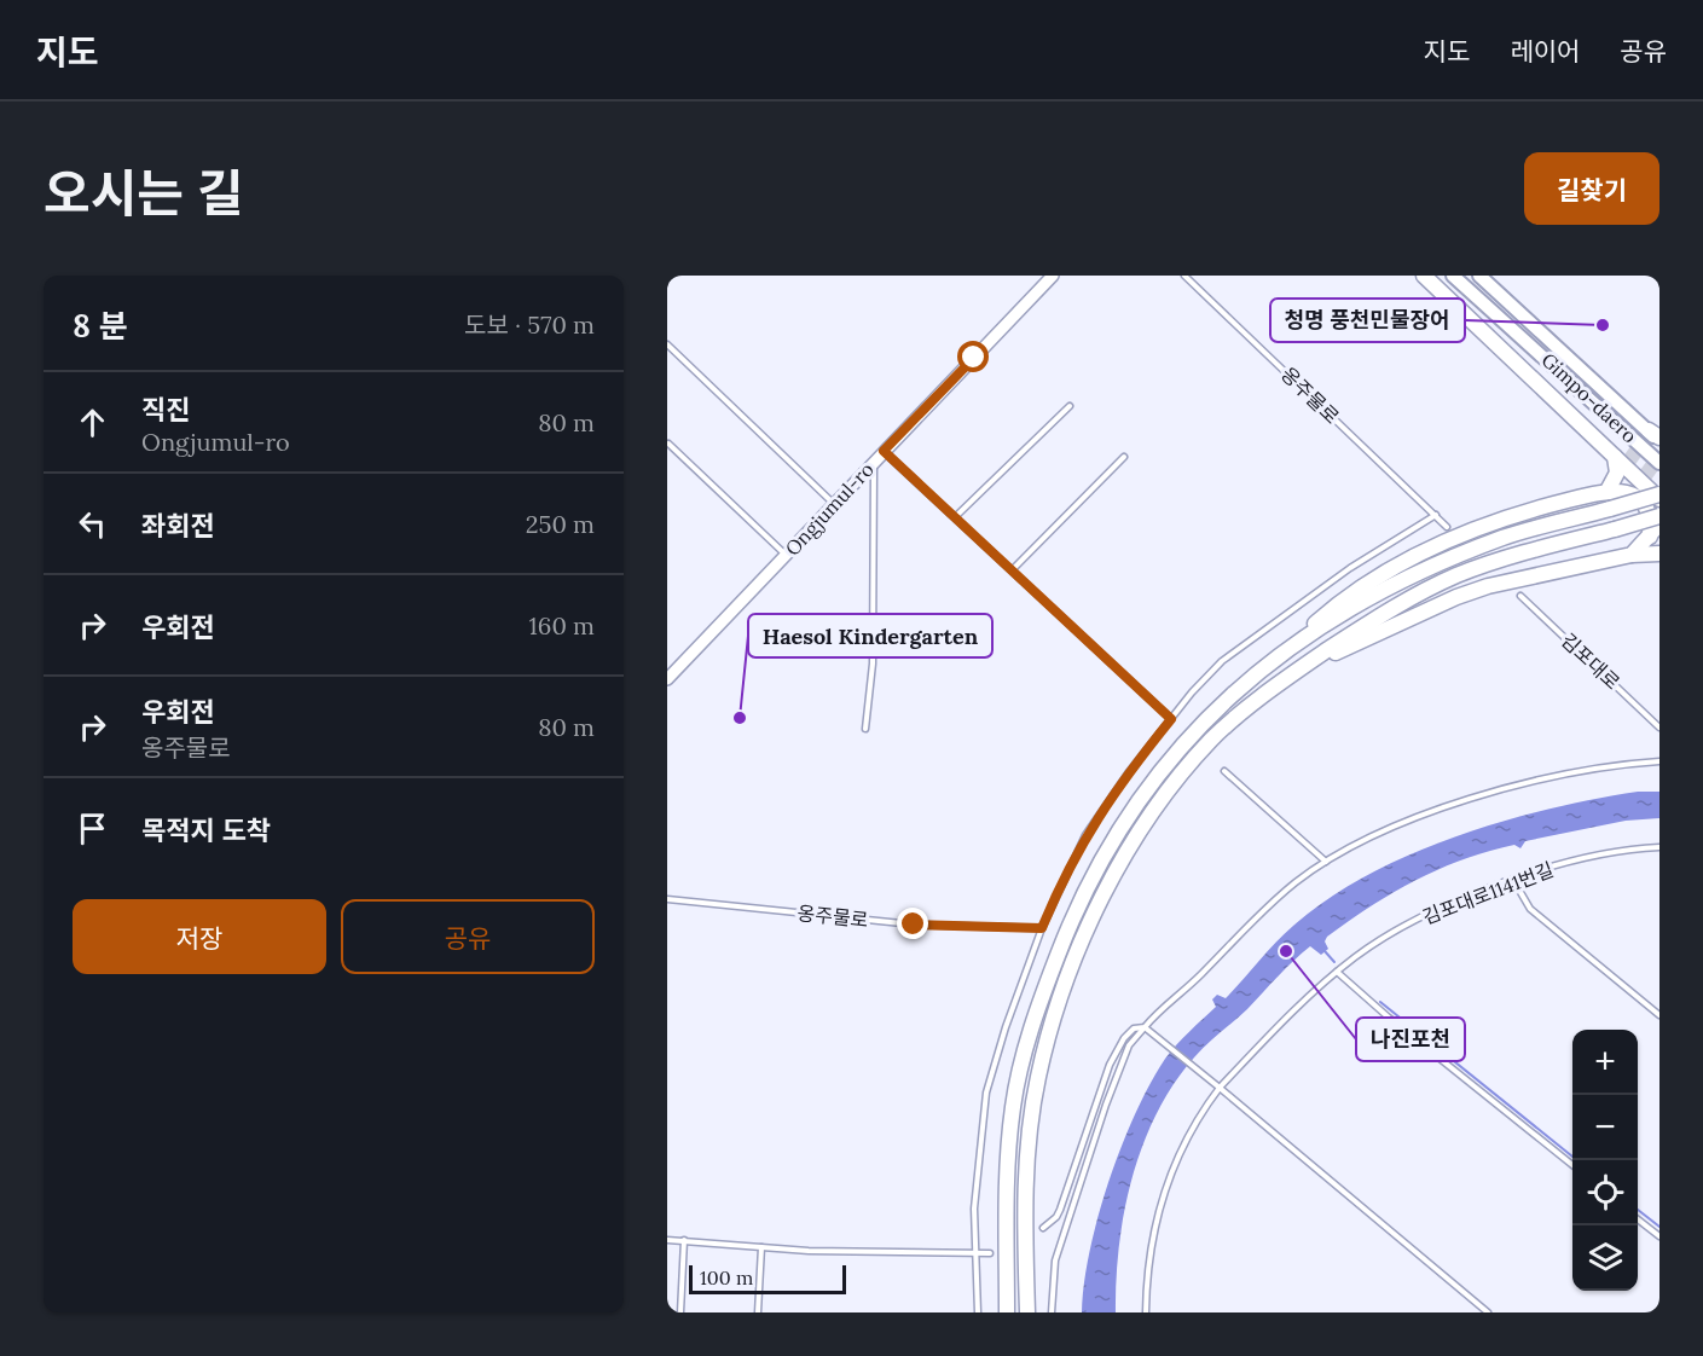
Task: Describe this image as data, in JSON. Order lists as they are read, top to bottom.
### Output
{
  "streets": {
    "main road": ["Gimpo-daero"],
    "street": ["Ongjumul-ro"],
    "lane": ["옹주물로", "김포대로", "김포대로1141번길"]
  },
  "places": ["청명 풍천민물장어", "Haesol Kindergarten", "나진포천"],
  "scale_bar": "100 m",
  "page": {
    "header": "지도",
    "nav": ["지도", "레이어", "공유"],
    "title": "오시는 길",
    "buttons": [
      "길찾기",
      ["저장", "공유"]
    ],
    "heading": ["8 분", "도보 · 570 m"],
    "list": [
      ["직진", "Ongjumul-ro", "80 m"],
      ["좌회전", "250 m"],
      ["우회전", "160 m"],
      ["우회전", "옹주물로", "80 m"],
      "목적지 도착"
    ],
    "map_buttons": ["+", "−"],
    "scale": "100 m"
  }
}
